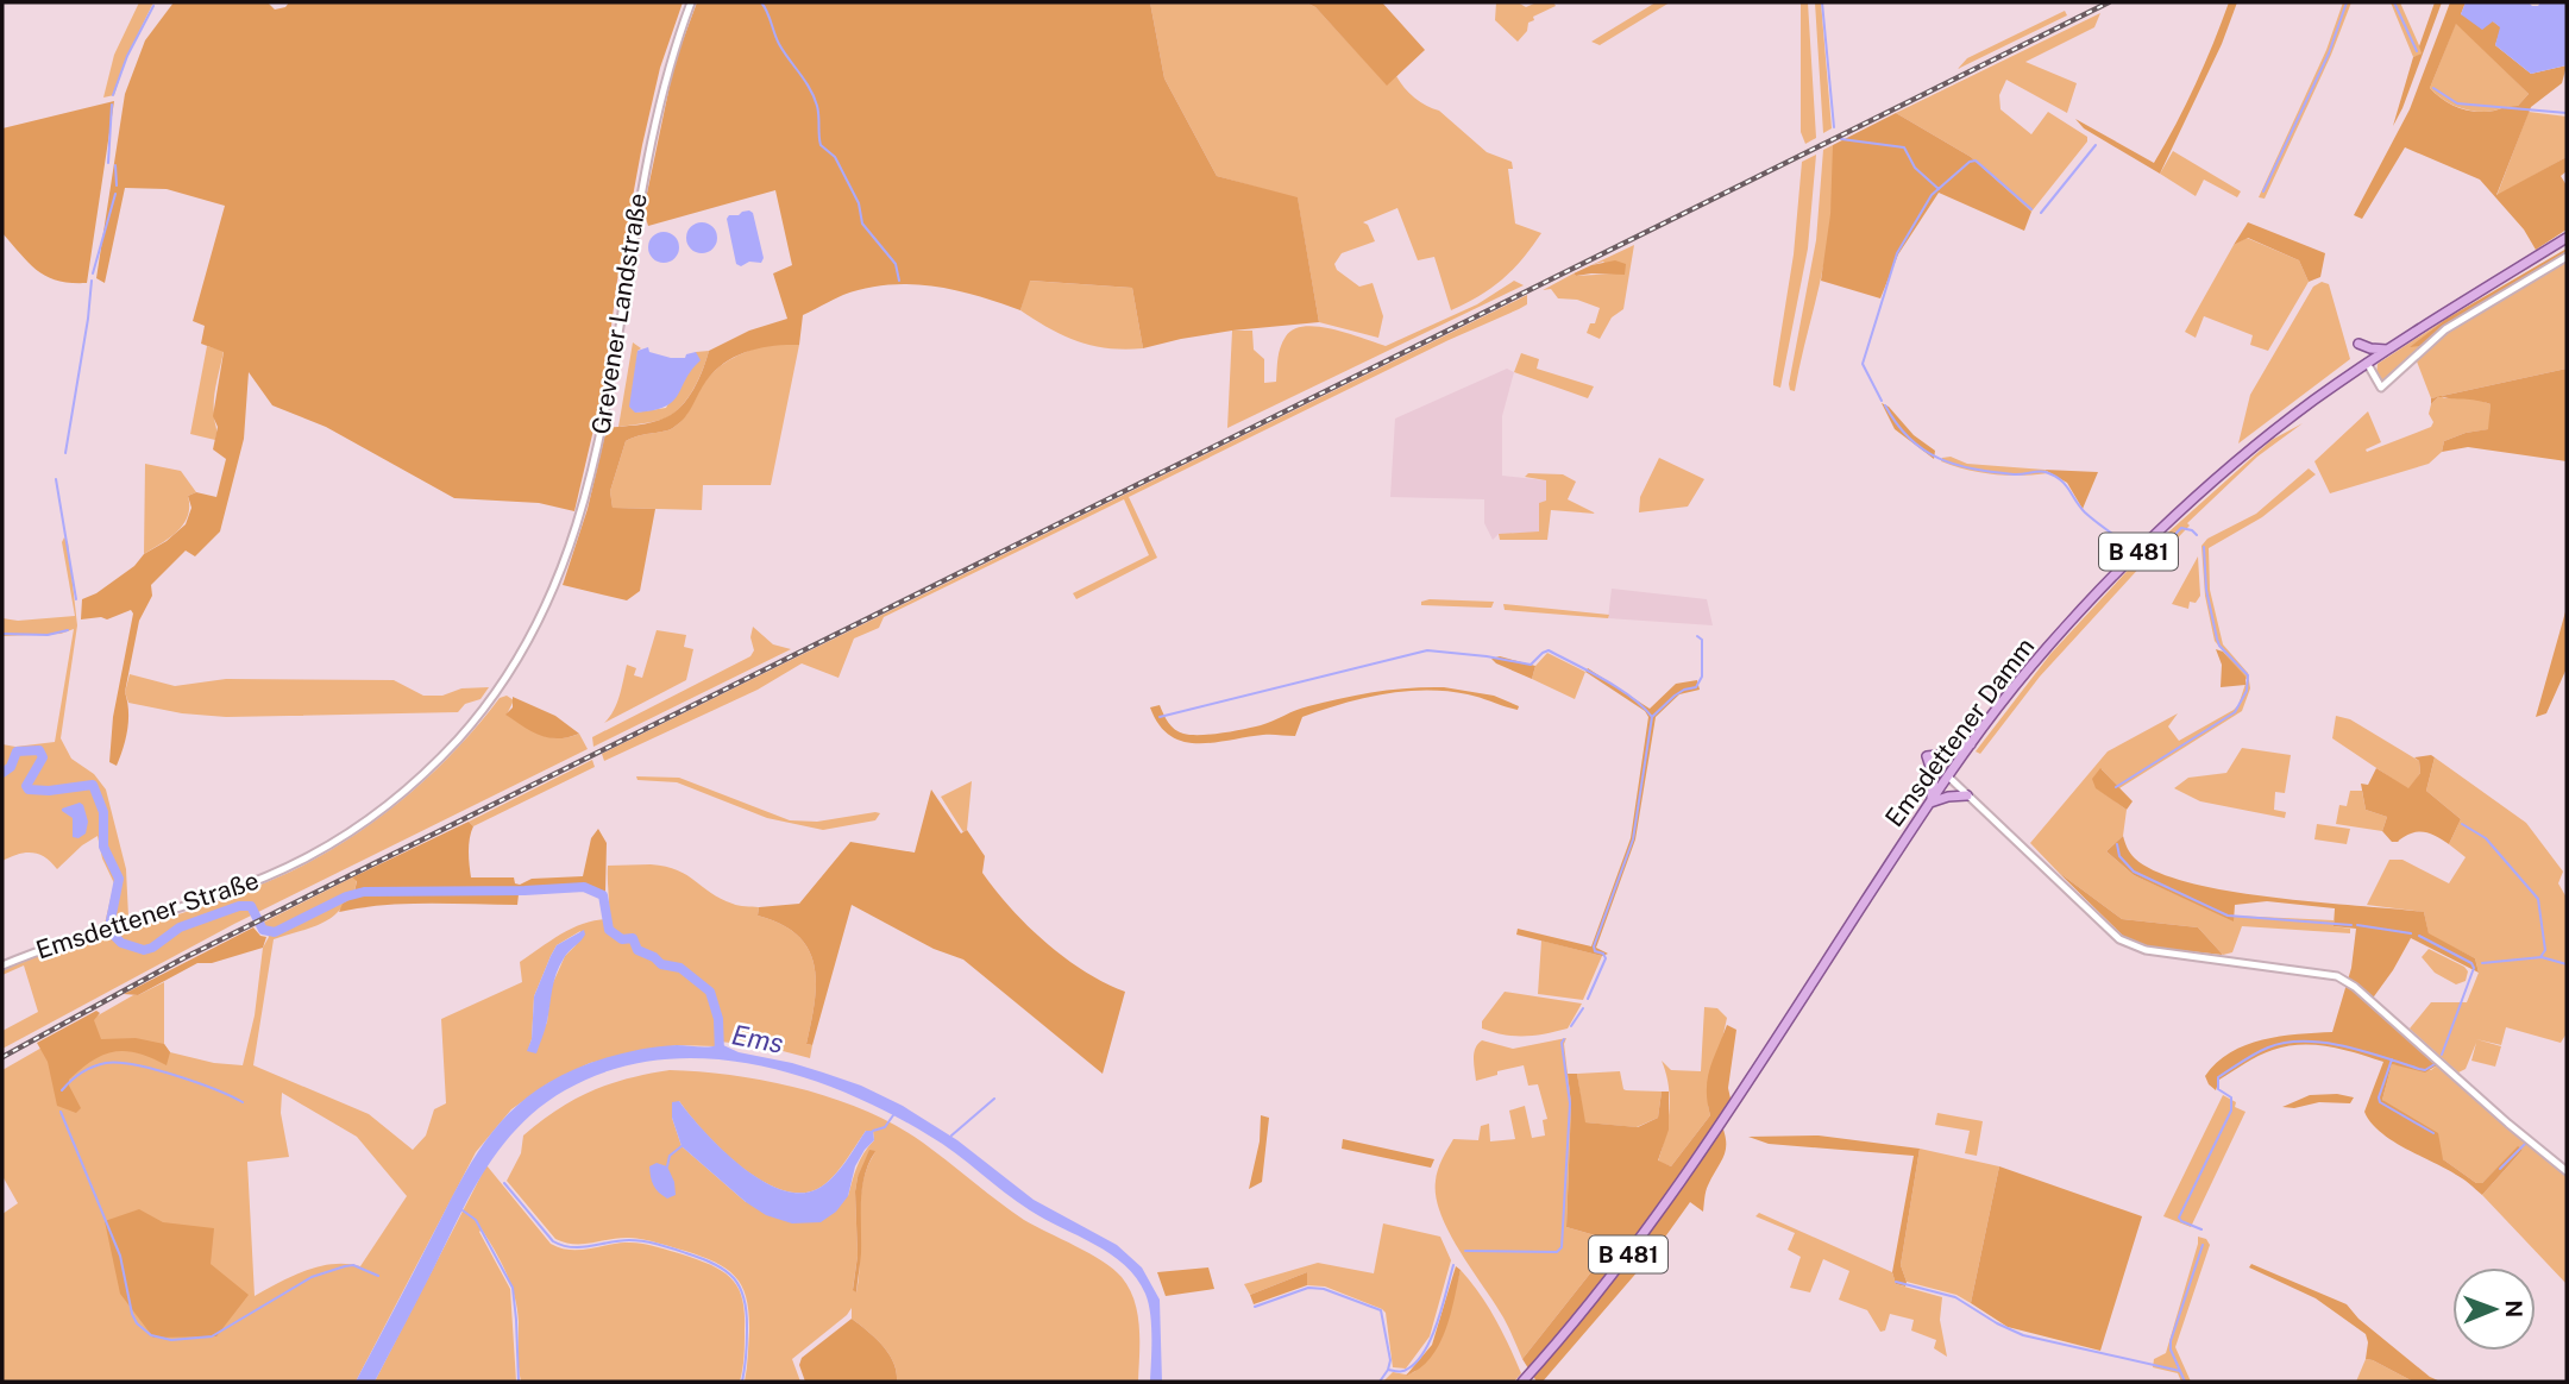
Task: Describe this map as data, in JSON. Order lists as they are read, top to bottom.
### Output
{
  "streets": {
    "main road": ["B 481", "Emsdettener Damm"],
    "street": ["Grevener Landstraße", "Emsdettener Straße"]
  },
  "crossings": [
    ["Grevener Landstraße", "Emsdettener Straße"]
  ],
  "water": ["Ems"],
  "north": "right"
}
